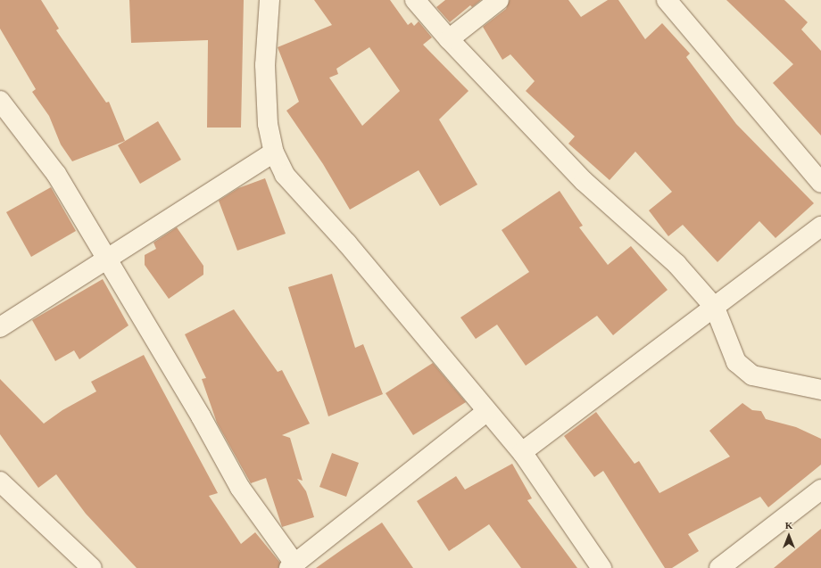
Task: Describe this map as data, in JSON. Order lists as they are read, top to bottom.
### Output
{
  "north": "top"
}
